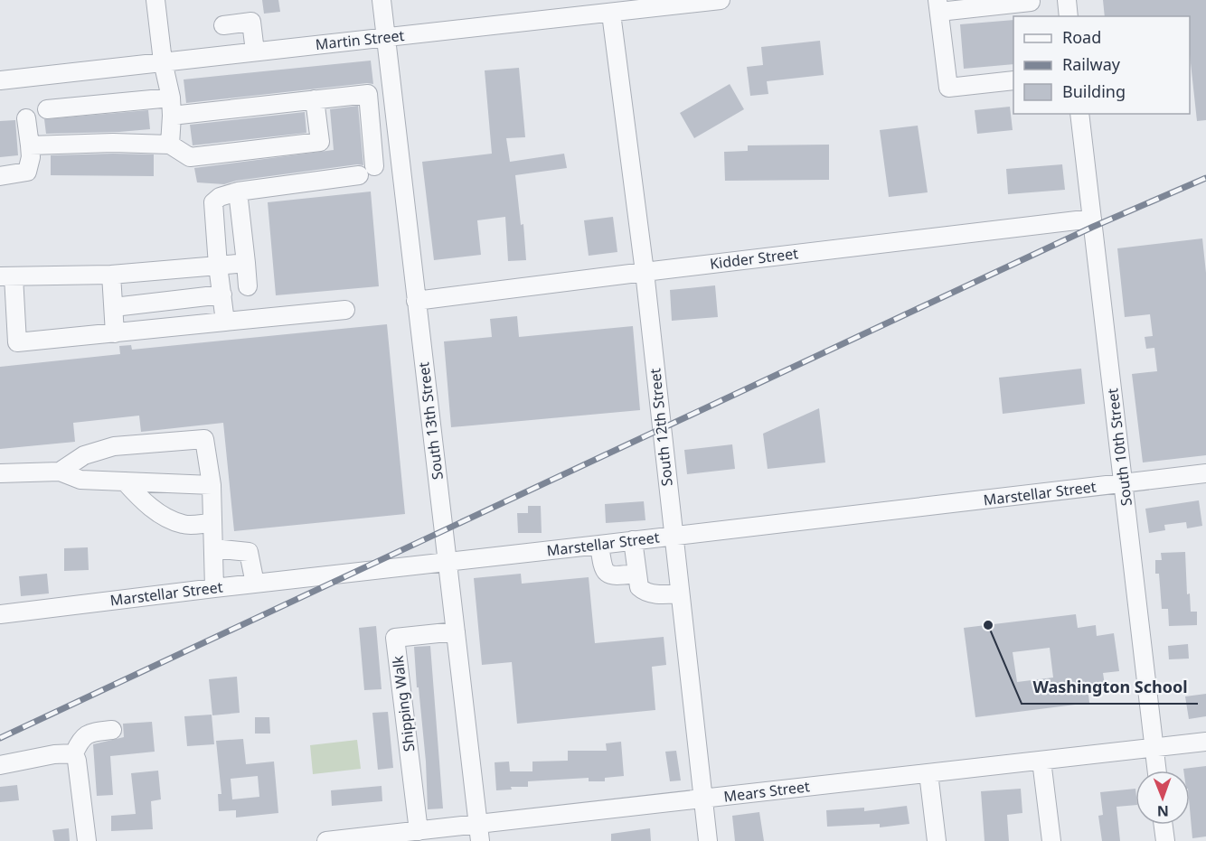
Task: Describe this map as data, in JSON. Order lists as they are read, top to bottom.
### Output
{
  "streets": {
    "street": [
      "Martin Street",
      "Kidder Street",
      "South 13th Street",
      "South 12th Street",
      "South 10th Street",
      "Marstellar Street",
      "Shipping Walk",
      "Mears Street"
    ]
  },
  "crossings": [
    ["Martin Street", "South 13th Street"],
    ["Martin Street", "South 12th Street"],
    ["Kidder Street", "South 13th Street"],
    ["Kidder Street", "South 12th Street"],
    ["Kidder Street", "South 10th Street"],
    ["South 13th Street", "Marstellar Street"],
    ["South 13th Street", "Shipping Walk"],
    ["South 13th Street", "Mears Street"],
    ["South 12th Street", "Marstellar Street"],
    ["South 12th Street", "Mears Street"],
    ["South 10th Street", "Marstellar Street"],
    ["South 10th Street", "Mears Street"],
    ["Shipping Walk", "Mears Street"]
  ],
  "places": ["Washington School"],
  "legend": ["Road", "Railway", "Building"],
  "north": "bottom"
}
